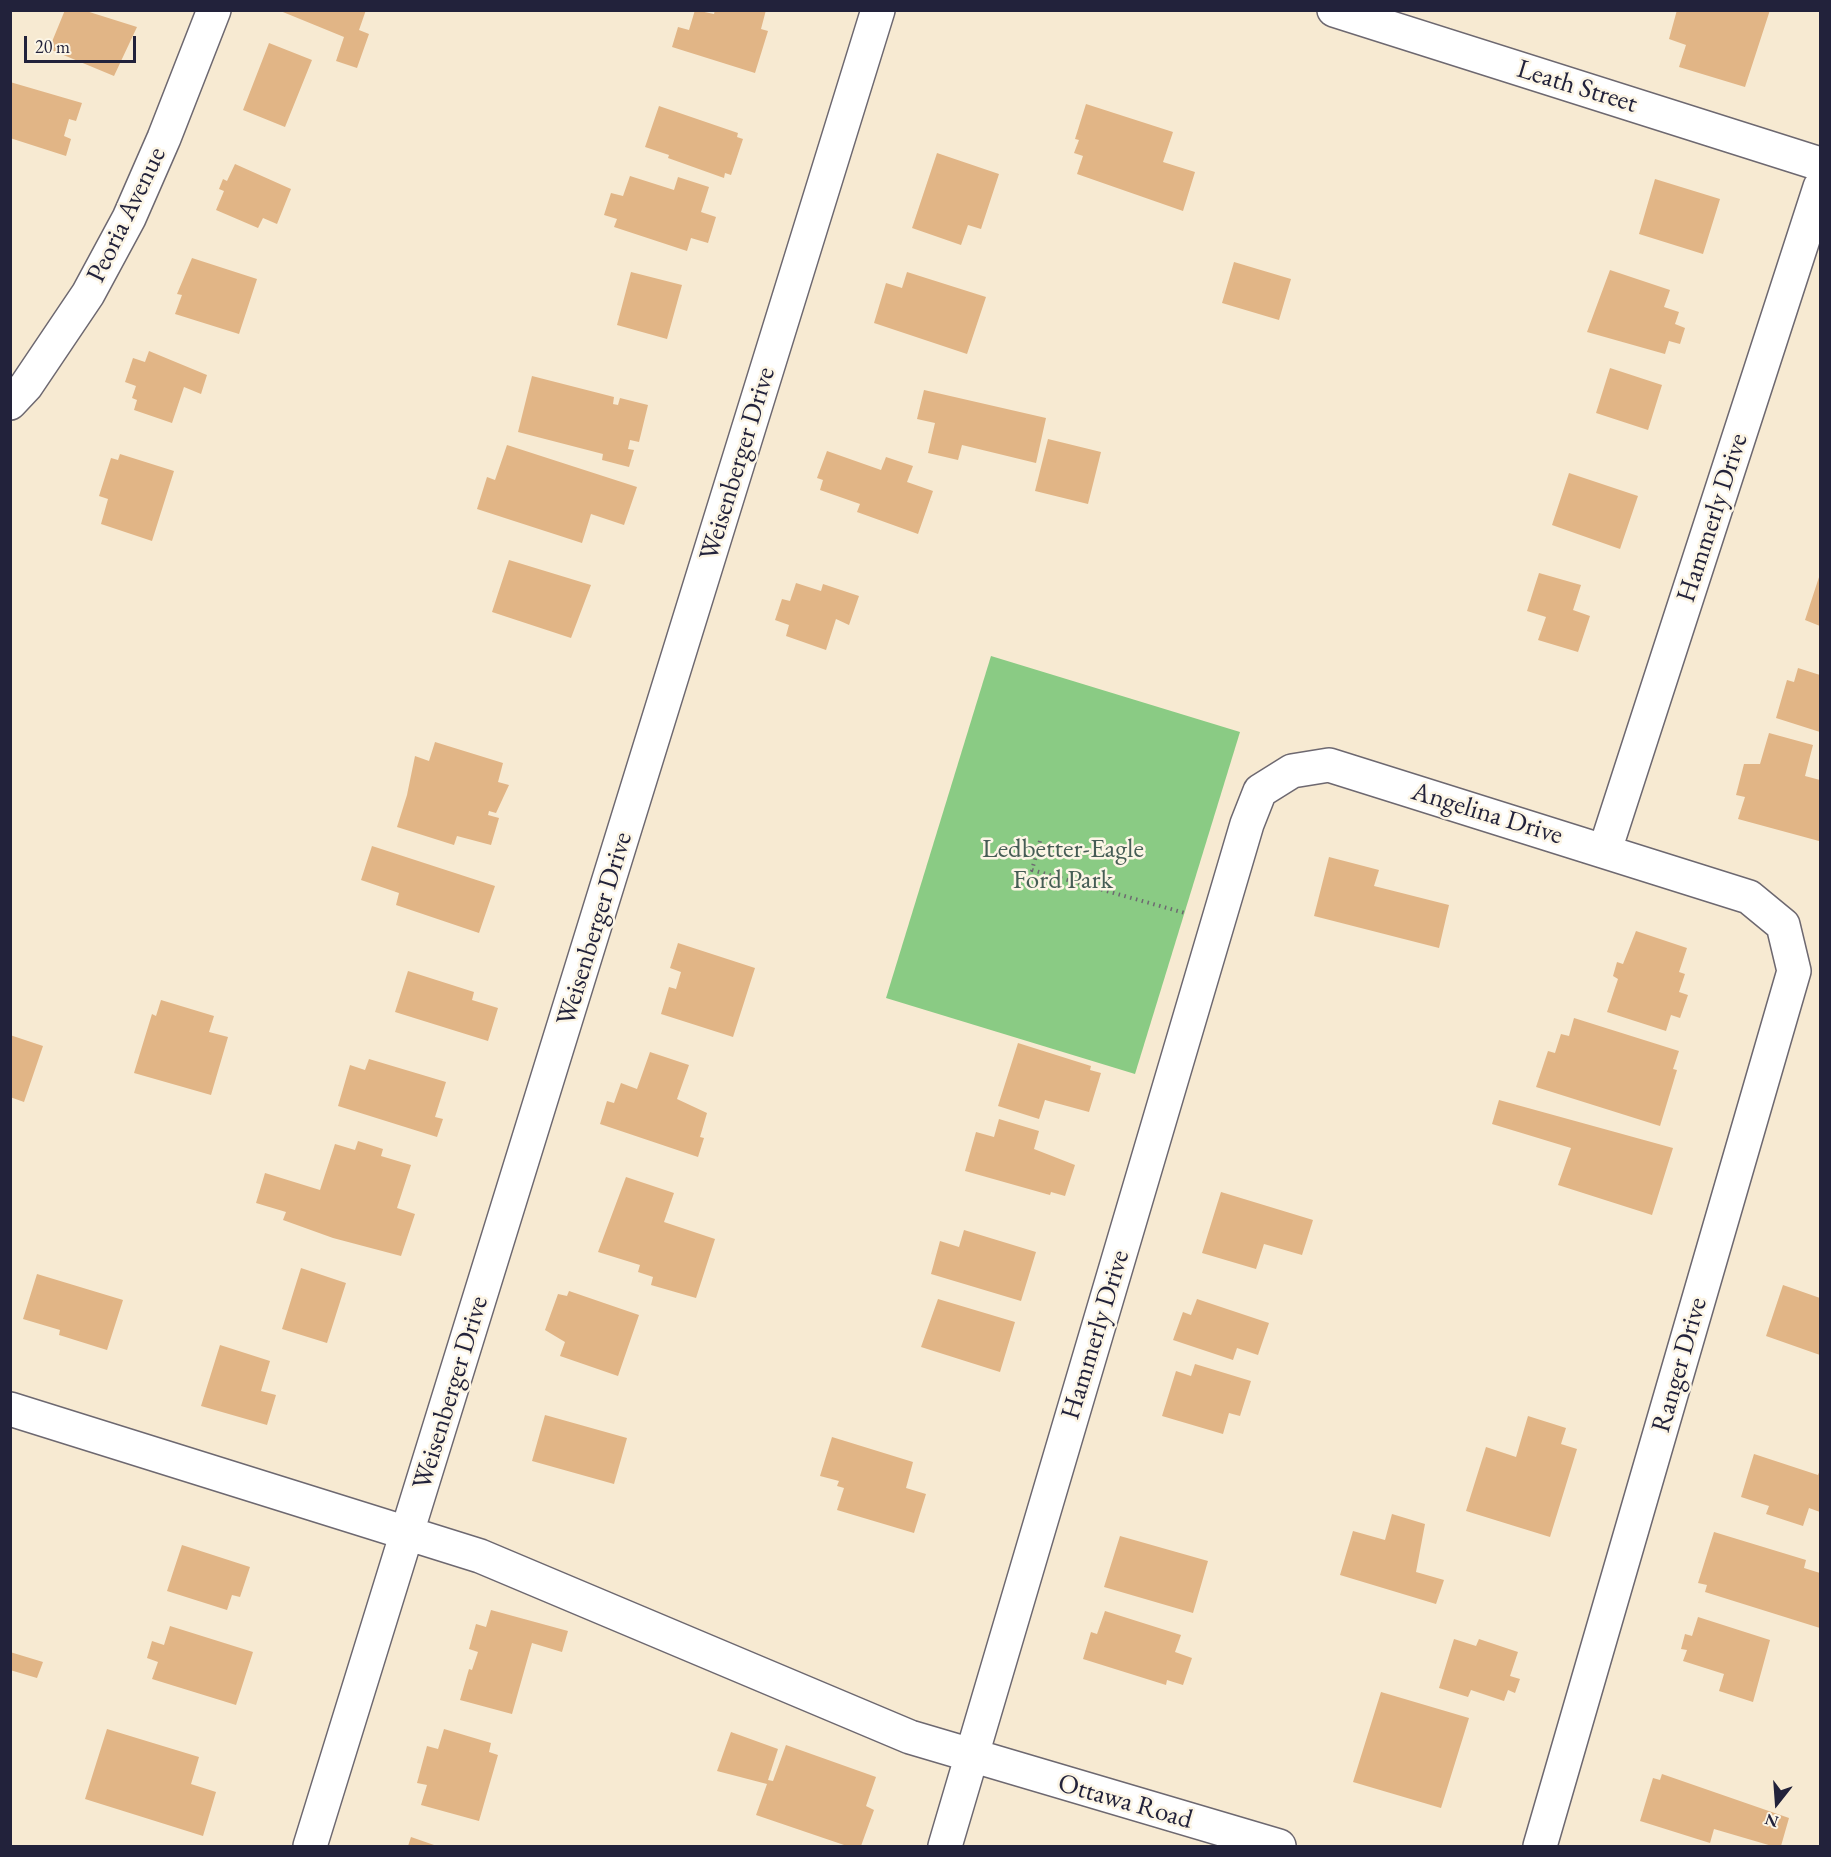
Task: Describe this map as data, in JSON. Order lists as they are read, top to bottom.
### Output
{
  "streets": {
    "street": [
      "Leath Street",
      "Peoria Avenue",
      "Weisenberger Drive",
      "Hammerly Drive",
      "Angelina Drive",
      "Ranger Drive",
      "Ottawa Road"
    ]
  },
  "crossings": [
    ["Weisenberger Drive", "Ottawa Road"],
    ["Hammerly Drive", "Angelina Drive"],
    ["Hammerly Drive", "Ottawa Road"],
    ["Angelina Drive", "Ranger Drive"]
  ],
  "parks": ["Ledbetter-Eagle Ford Park"],
  "scale_bar": "20 m",
  "north": "bottom"
}
